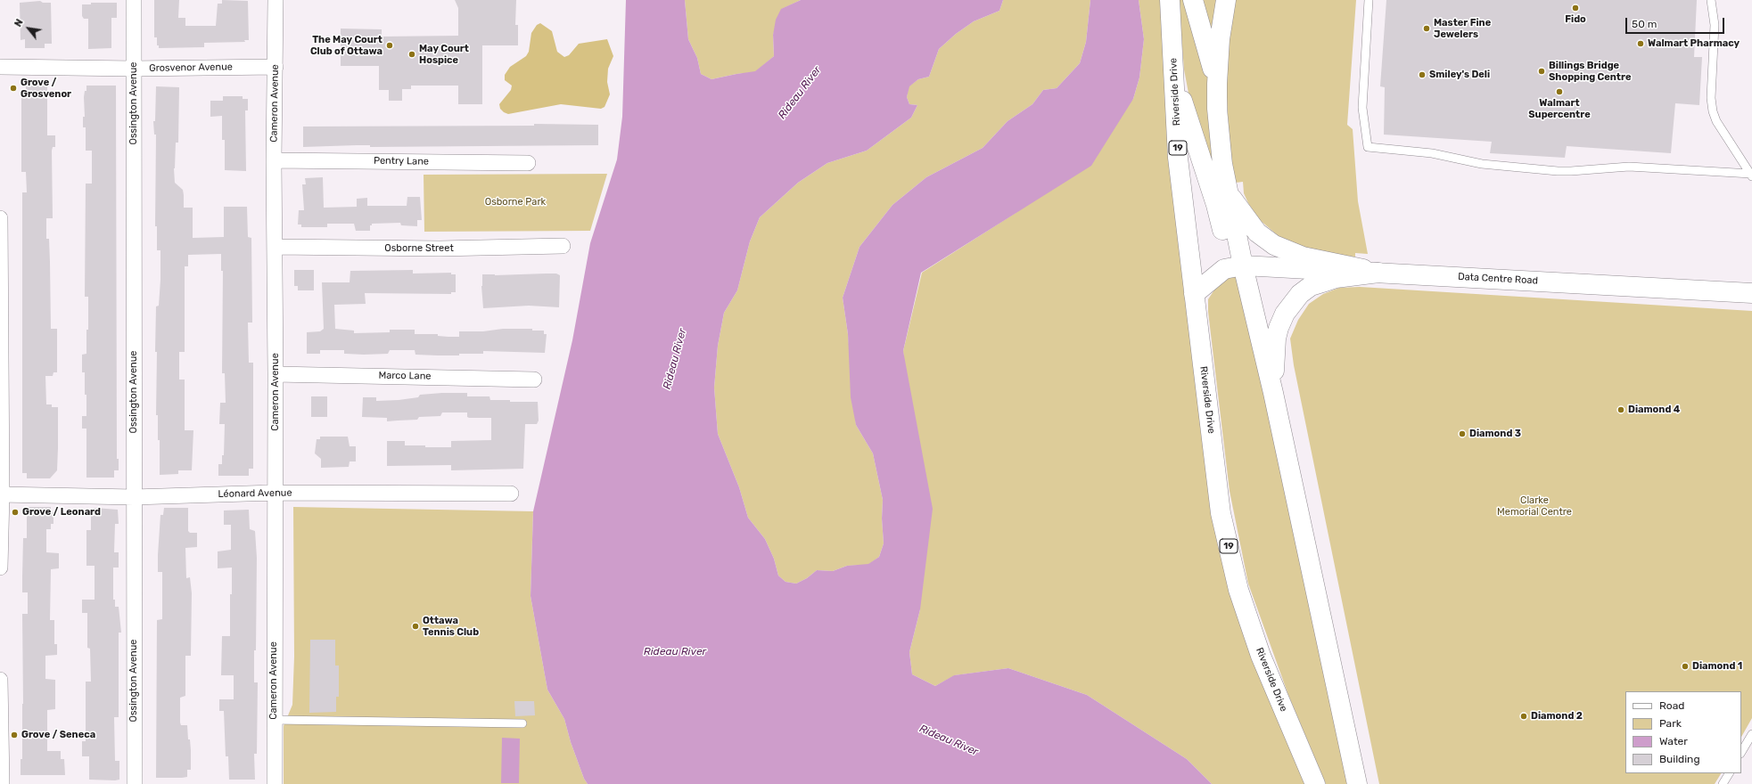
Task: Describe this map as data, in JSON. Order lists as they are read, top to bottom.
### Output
{
  "streets": {
    "main road": ["Riverside Drive", "19", "Data Centre Road"],
    "street": [
      "Grosvenor Avenue",
      "Ossington Avenue",
      "Cameron Avenue",
      "Pentry Lane",
      "Osborne Street",
      "Marco Lane",
      "Léonard Avenue"
    ]
  },
  "crossings": [
    ["Grosvenor Avenue", "Ossington Avenue"],
    ["Grosvenor Avenue", "Cameron Avenue"],
    ["Riverside Drive", "Data Centre Road"],
    ["Ossington Avenue", "Léonard Avenue"],
    ["Cameron Avenue", "Pentry Lane"],
    ["Cameron Avenue", "Osborne Street"],
    ["Cameron Avenue", "Marco Lane"],
    ["Cameron Avenue", "Léonard Avenue"]
  ],
  "water": ["Rideau River"],
  "parks": ["Osborne Park", "Clarke Memorial Centre"],
  "places": [
    "Fido",
    "Master Fine Jewelers",
    "Walmart Pharmacy",
    "The May Court Club of Ottawa",
    "May Court Hospice",
    "Billings Bridge Shopping Centre",
    "Smiley's Deli",
    "Grove / Grosvenor",
    "Walmart Supercentre",
    "Diamond 4",
    "Diamond 3",
    "Grove / Leonard",
    "Ottawa Tennis Club",
    "Diamond 1",
    "Diamond 2",
    "Grove / Seneca"
  ],
  "legend": [
    "Road",
    "Park",
    "Water",
    "Building"
  ],
  "scale_bar": "50 m",
  "north": "top left"
}
